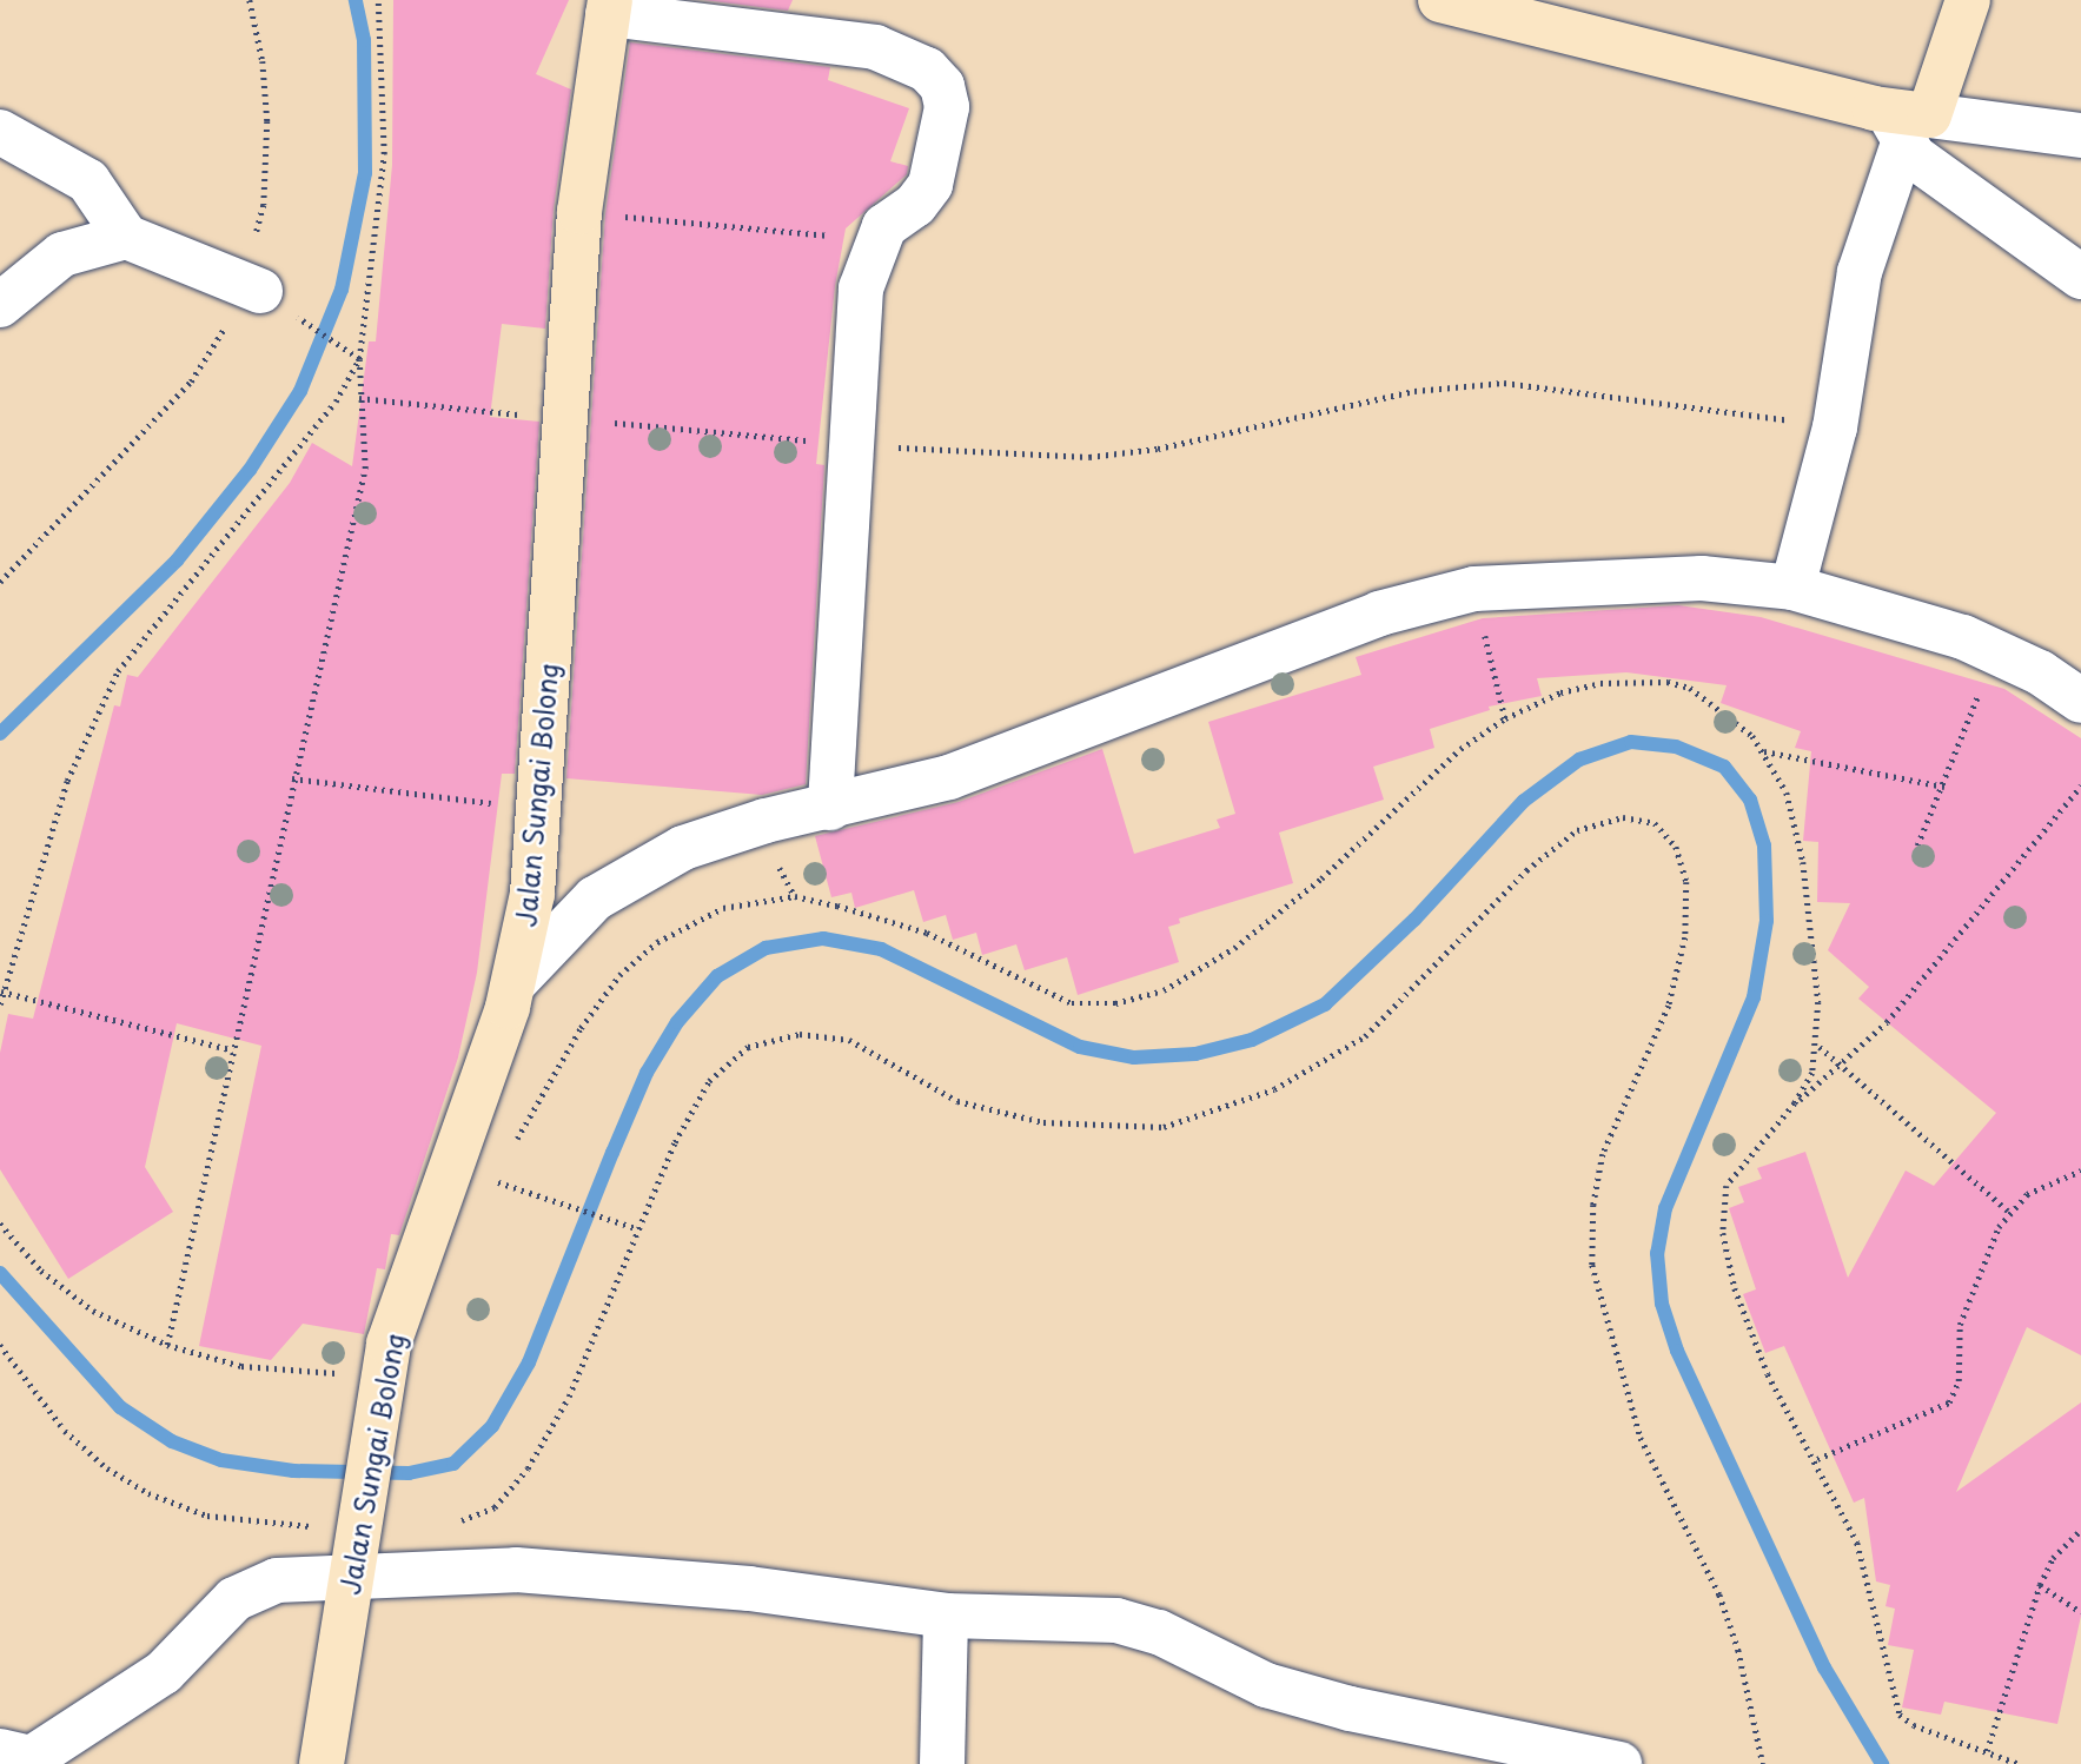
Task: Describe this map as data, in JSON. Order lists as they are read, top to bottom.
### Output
{
  "streets": {
    "street": ["Jalan Sungai Bolong"]
  }
}
